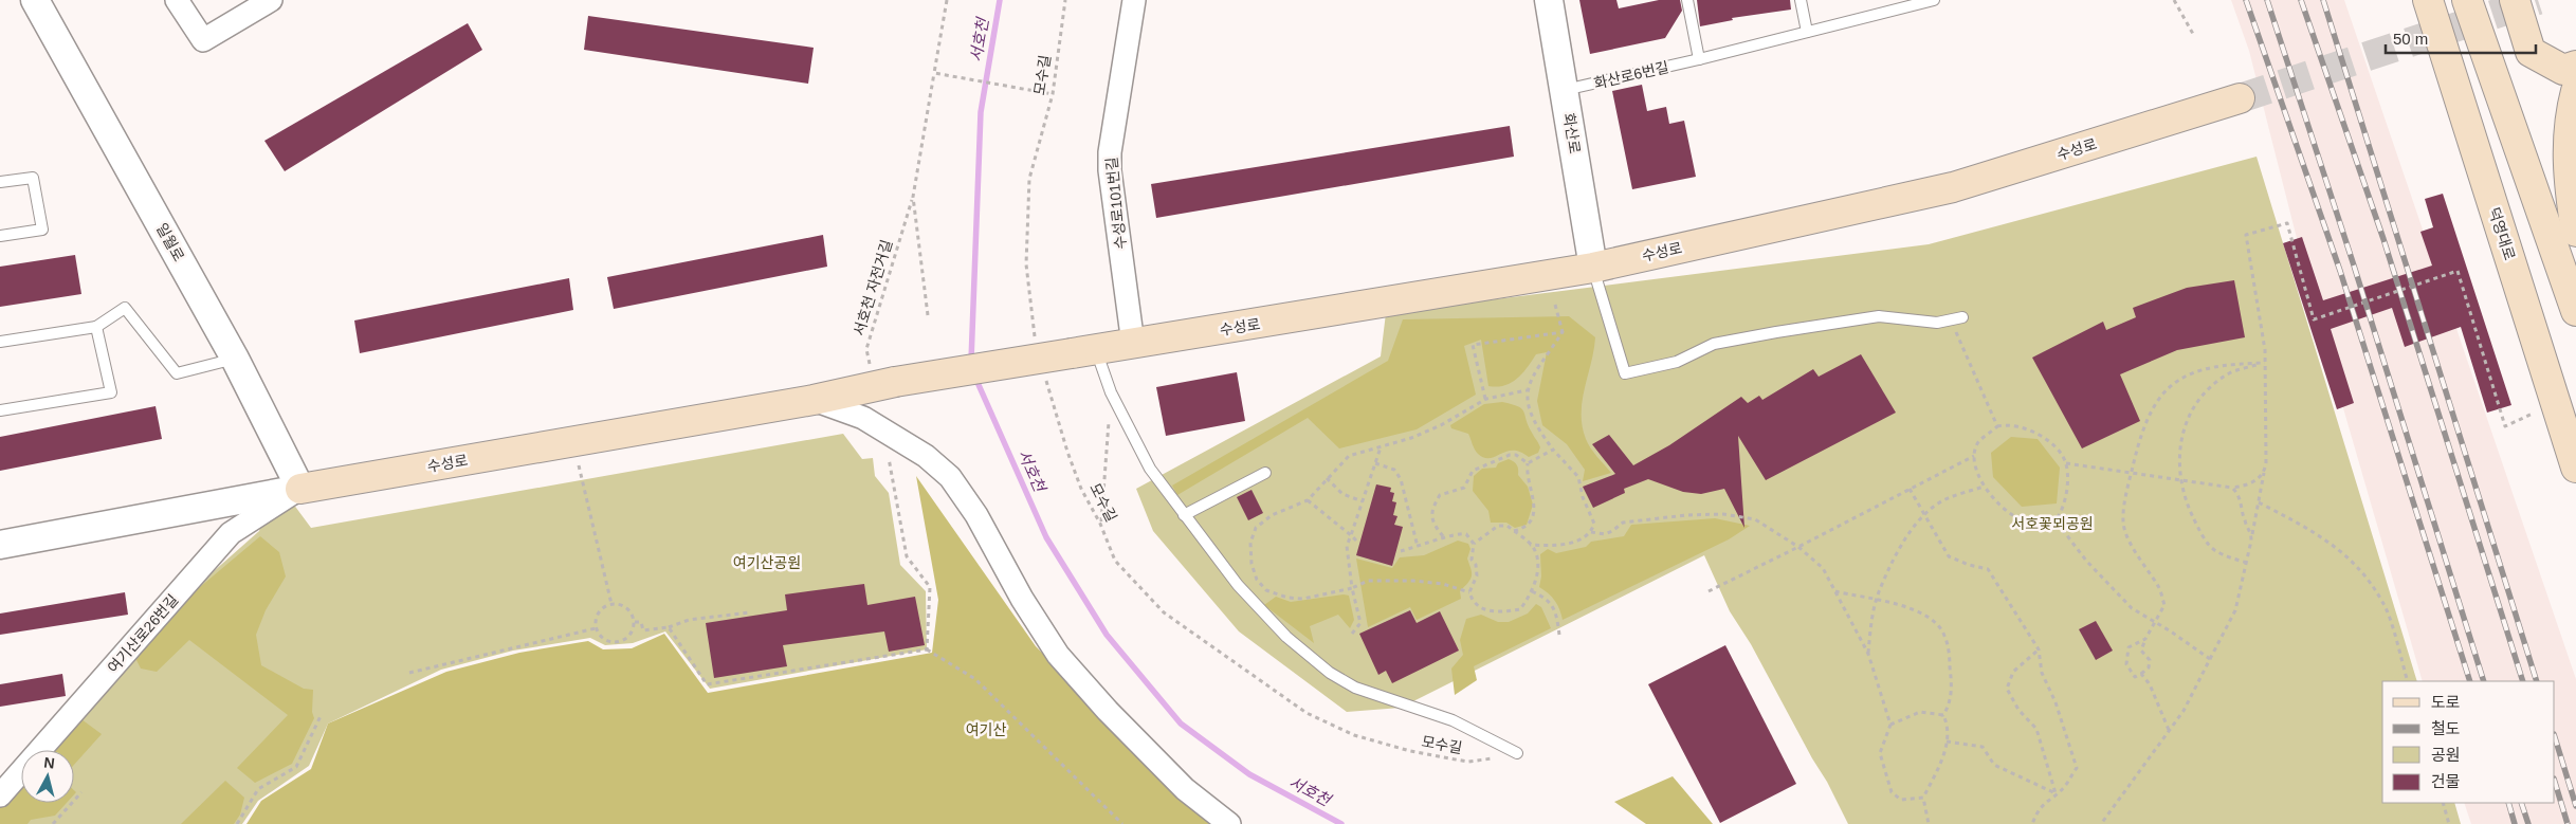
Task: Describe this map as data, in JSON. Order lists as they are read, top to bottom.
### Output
{
  "streets": {
    "main road": ["수성로", "덕영대로"],
    "street": [
      "화산로",
      "수성로101번길",
      "일월로",
      "여기산로26번길"
    ],
    "lane": ["화산로6번길"],
    "path": ["모수길", "서호천 자전거길"]
  },
  "crossings": [
    ["화산로6번길", "화산로"],
    ["화산로", "수성로"],
    ["수성로", "수성로101번길"],
    ["수성로", "일월로"],
    ["수성로", "서호천 자전거길"],
    ["수성로", "여기산로26번길"],
    ["일월로", "여기산로26번길"]
  ],
  "water": ["서호천"],
  "parks": ["서호꽃뫼공원", "여기산공원", "여기산"],
  "legend": [
    "도로",
    "철도",
    "공원",
    "건물"
  ],
  "scale_bar": "50 m",
  "north": "top"
}
